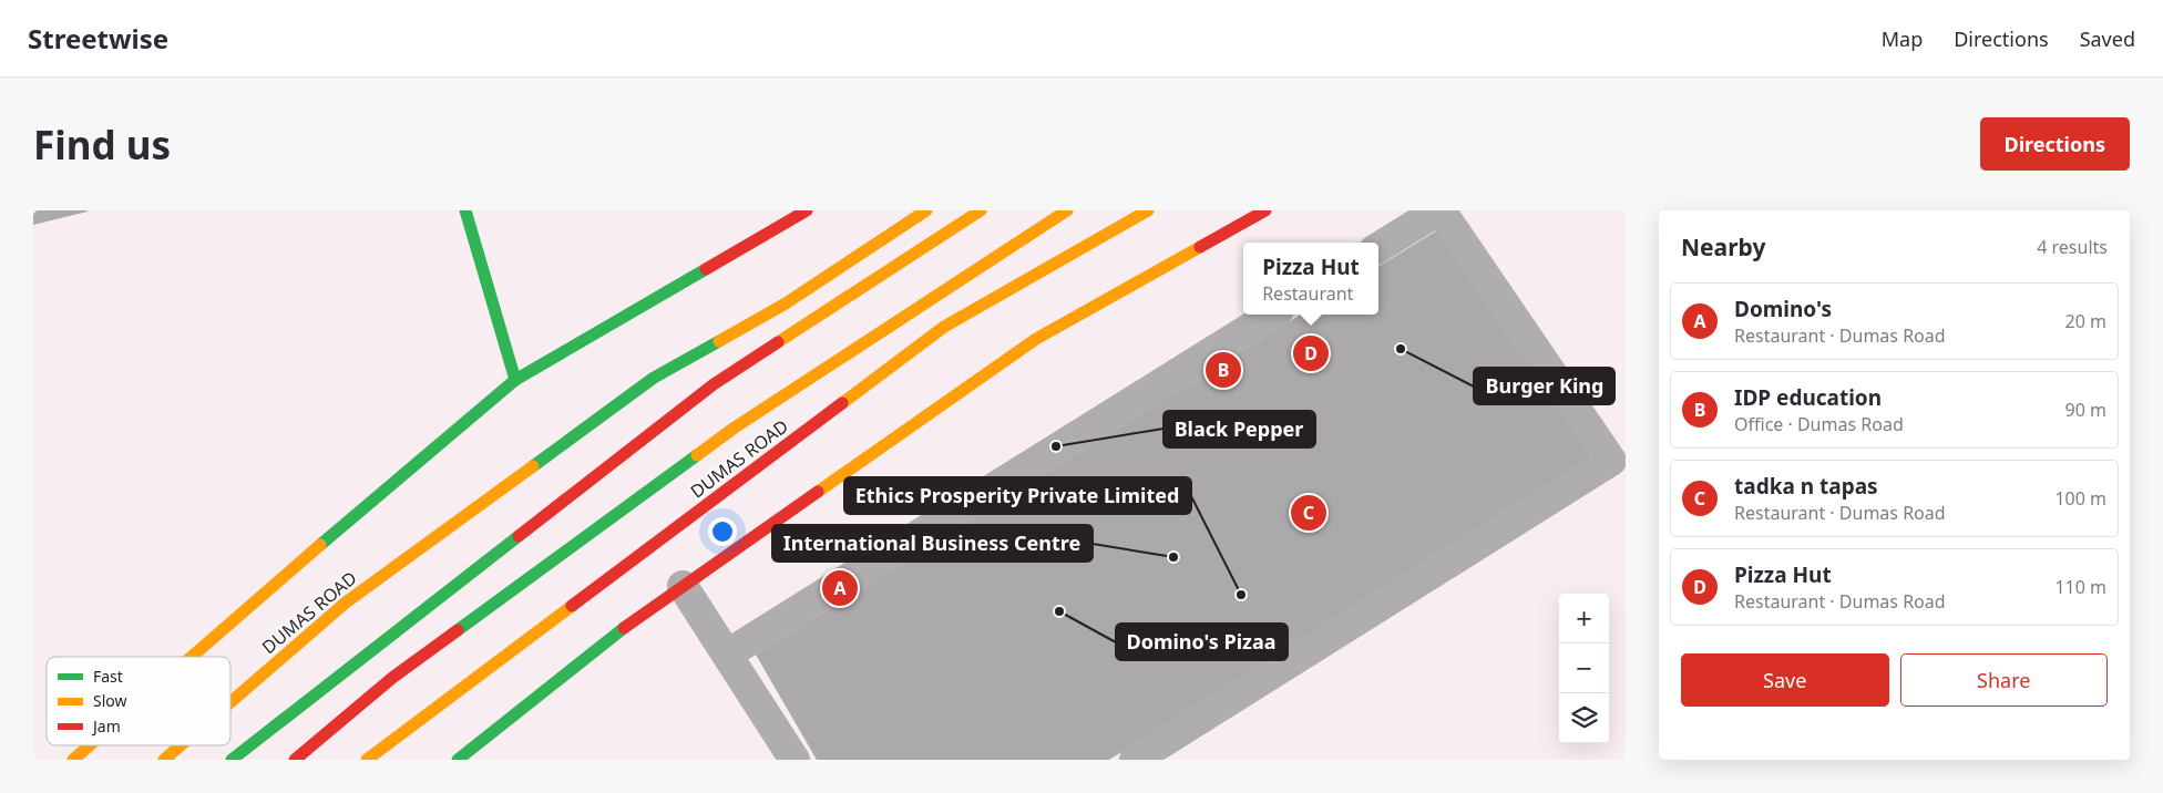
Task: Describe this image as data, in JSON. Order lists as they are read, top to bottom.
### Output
{
  "streets": {
    "main road": ["DUMAS ROAD"]
  },
  "places": [
    "Burger King",
    "Black Pepper",
    "International Business Centre",
    "Ethics Prosperity Private Limited",
    "Domino's Pizaa"
  ],
  "legend": ["Fast", "Slow", "Jam"],
  "page": {
    "header": "Streetwise",
    "nav": ["Map", "Directions", "Saved"],
    "buttons": [
      "Directions",
      ["Save", "Share"]
    ],
    "title": "Find us",
    "heading": ["Nearby", "4 results"],
    "popup": ["Pizza Hut", "Restaurant"],
    "list": [
      {
        "mark": "A",
        "name": "Domino's",
        "note": "Restaurant · Dumas Road",
        "value": "20 m"
      },
      {
        "mark": "B",
        "name": "IDP education",
        "note": "Office · Dumas Road",
        "value": "90 m"
      },
      {
        "mark": "C",
        "name": "tadka n tapas",
        "note": "Restaurant · Dumas Road",
        "value": "100 m"
      },
      {
        "mark": "D",
        "name": "Pizza Hut",
        "note": "Restaurant · Dumas Road",
        "value": "110 m"
      }
    ],
    "pins": [
      "D",
      "B",
      "C",
      "A"
    ],
    "map_buttons": ["+", "−"]
  }
}
